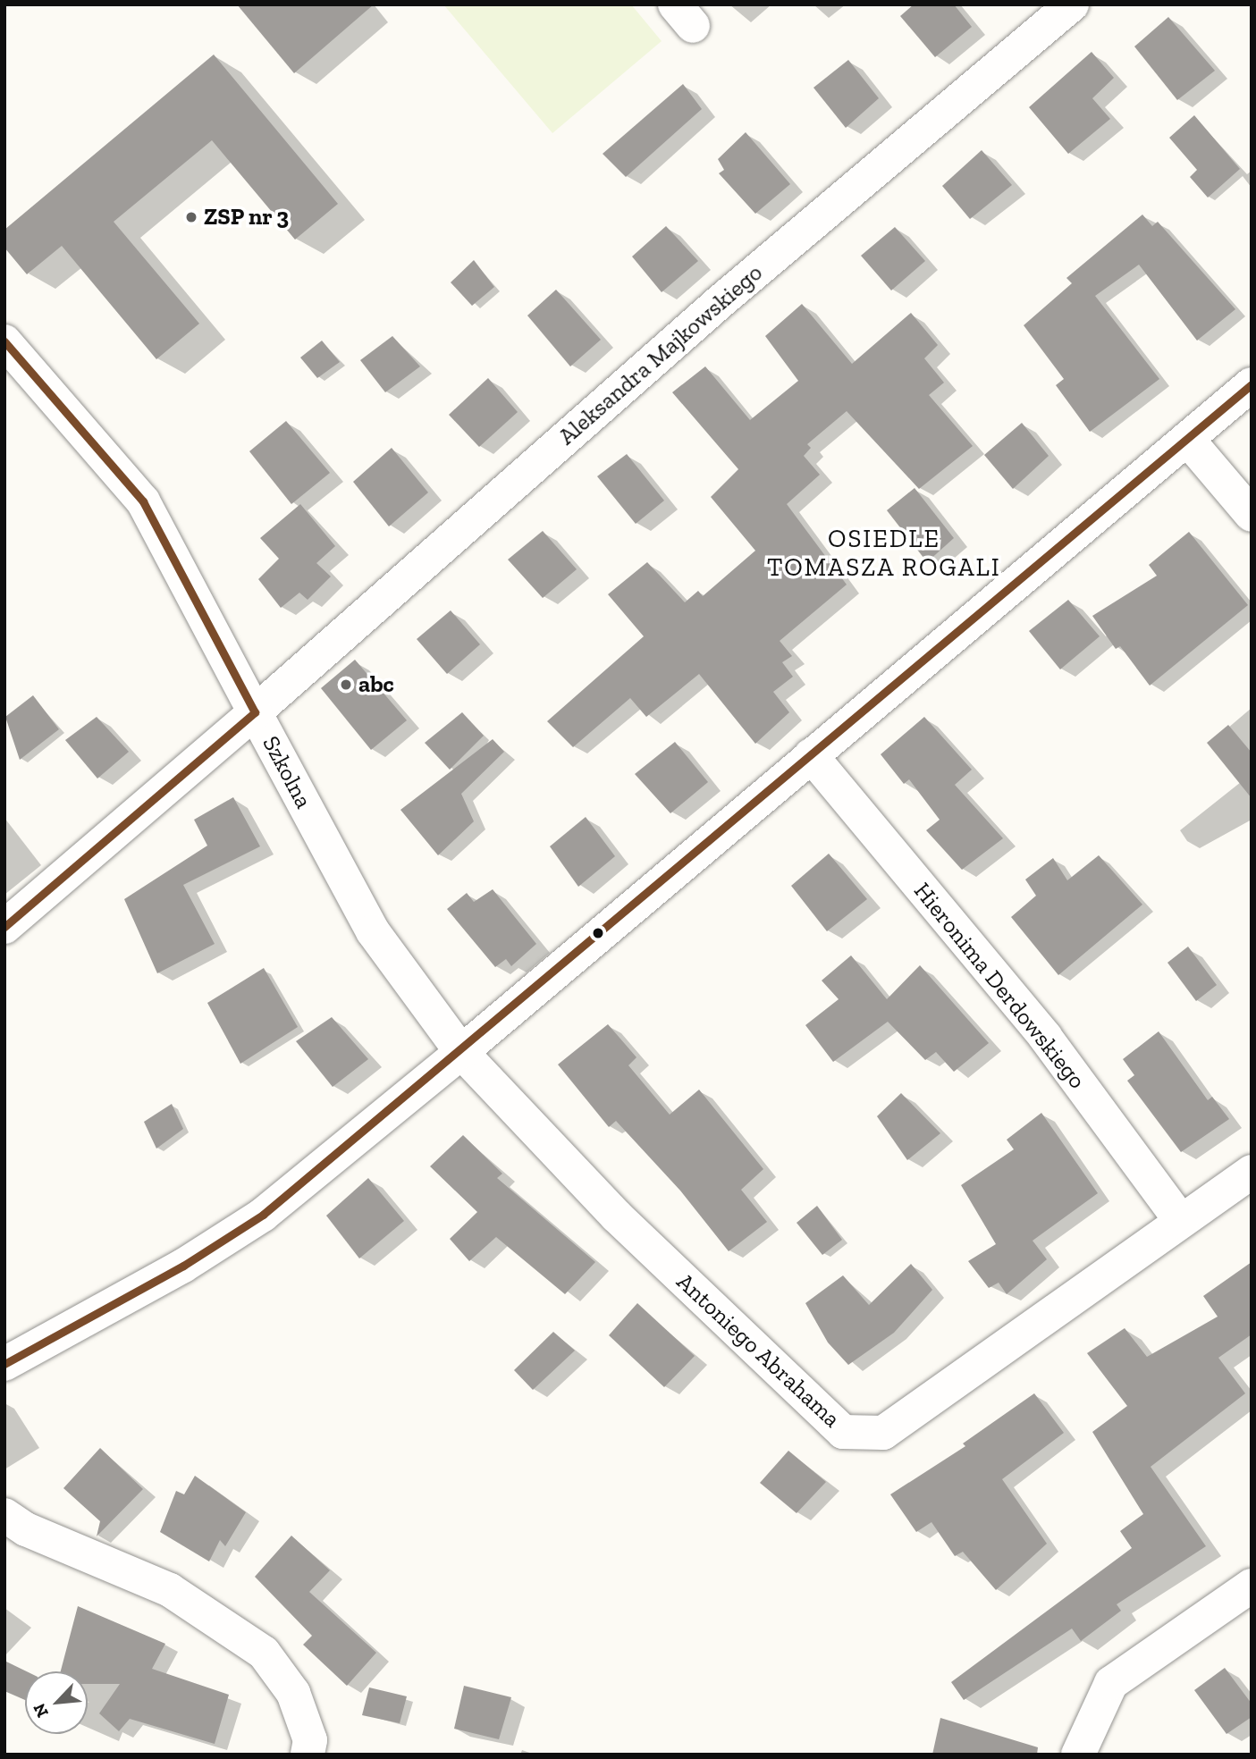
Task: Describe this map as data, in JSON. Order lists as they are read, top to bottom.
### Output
{
  "streets": {
    "street": [
      "Aleksandra Majkowskiego",
      "Szkolna",
      "Hieronima Derdowskiego",
      "Antoniego Abrahama"
    ]
  },
  "crossings": [
    ["Aleksandra Majkowskiego", "Szkolna"],
    ["Szkolna", "Antoniego Abrahama"],
    ["Hieronima Derdowskiego", "Antoniego Abrahama"]
  ],
  "districts": ["OSIEDLE TOMASZA ROGALI"],
  "places": ["ZSP nr 3", "abc"],
  "north": "bottom left"
}
